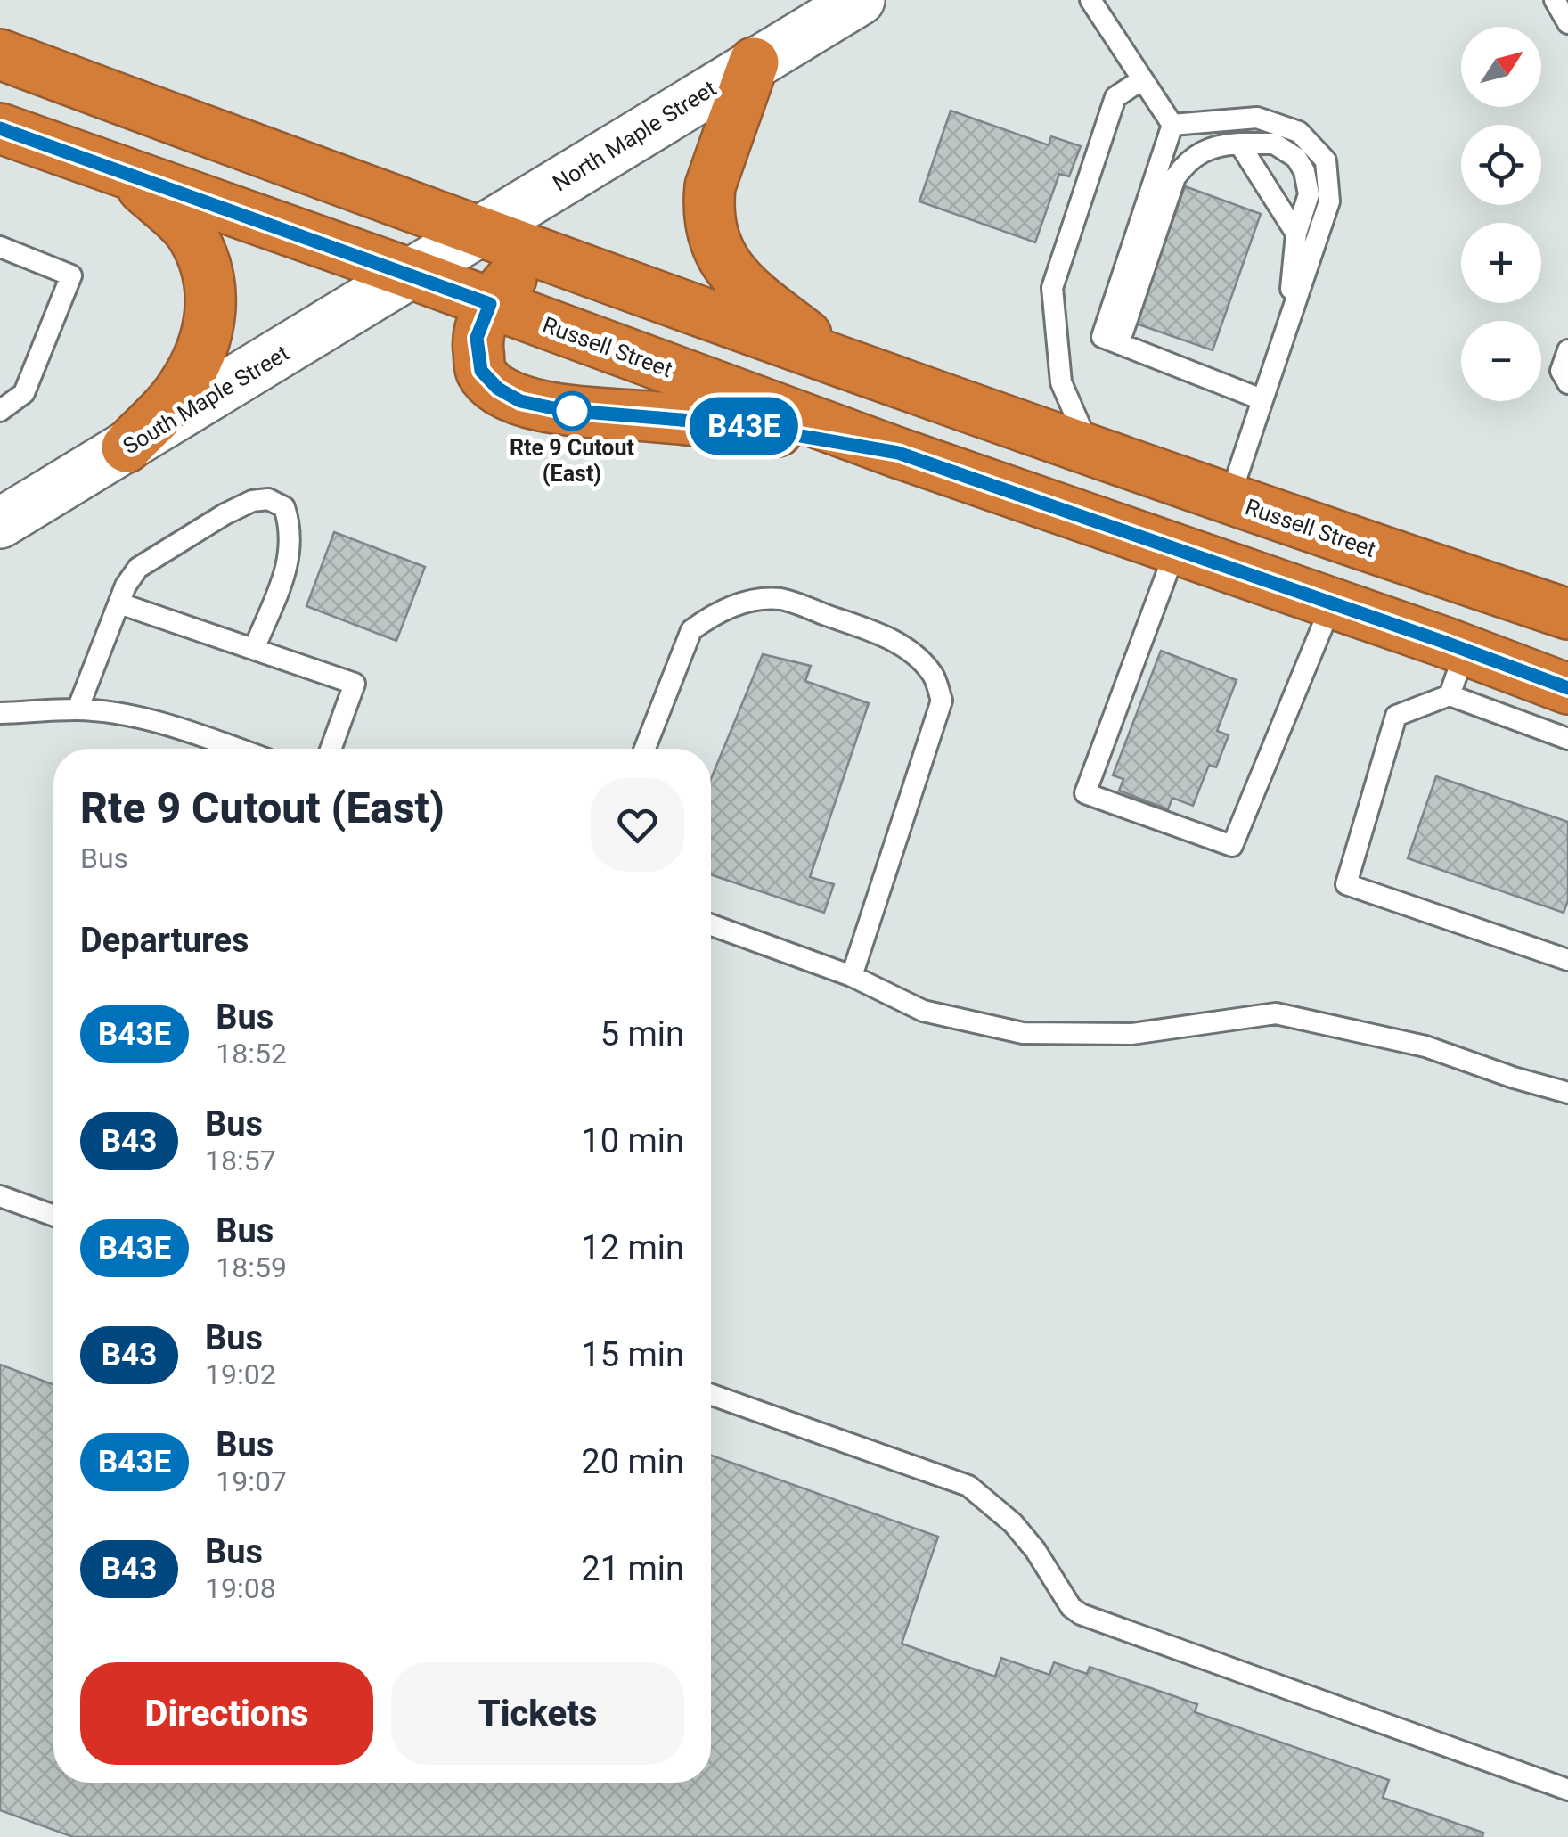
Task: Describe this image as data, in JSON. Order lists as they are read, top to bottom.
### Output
{
  "streets": {
    "highway": ["Russell Street"],
    "main road": ["North Maple Street", "South Maple Street"]
  },
  "crossings": [
    ["North Maple Street", "Russell Street"],
    ["North Maple Street", "South Maple Street"],
    ["Russell Street", "South Maple Street"]
  ],
  "places": ["Rte 9 Cutout (East)"],
  "lines": ["bus line B43E"],
  "north": "top right",
  "page": {
    "on_map": "B43E",
    "map_buttons": ["+", "−"],
    "heading": [
      ["Rte 9 Cutout (East)", "Bus"],
      "Departures"
    ],
    "list": [
      {
        "mark": "B43E",
        "name": "Bus",
        "note": "18:52",
        "value": "5 min"
      },
      {
        "mark": "B43",
        "name": "Bus",
        "note": "18:57",
        "value": "10 min"
      },
      {
        "mark": "B43E",
        "name": "Bus",
        "note": "18:59",
        "value": "12 min"
      },
      {
        "mark": "B43",
        "name": "Bus",
        "note": "19:02",
        "value": "15 min"
      },
      {
        "mark": "B43E",
        "name": "Bus",
        "note": "19:07",
        "value": "20 min"
      },
      {
        "mark": "B43",
        "name": "Bus",
        "note": "19:08",
        "value": "21 min"
      }
    ],
    "buttons": ["Directions", "Tickets"]
  }
}
